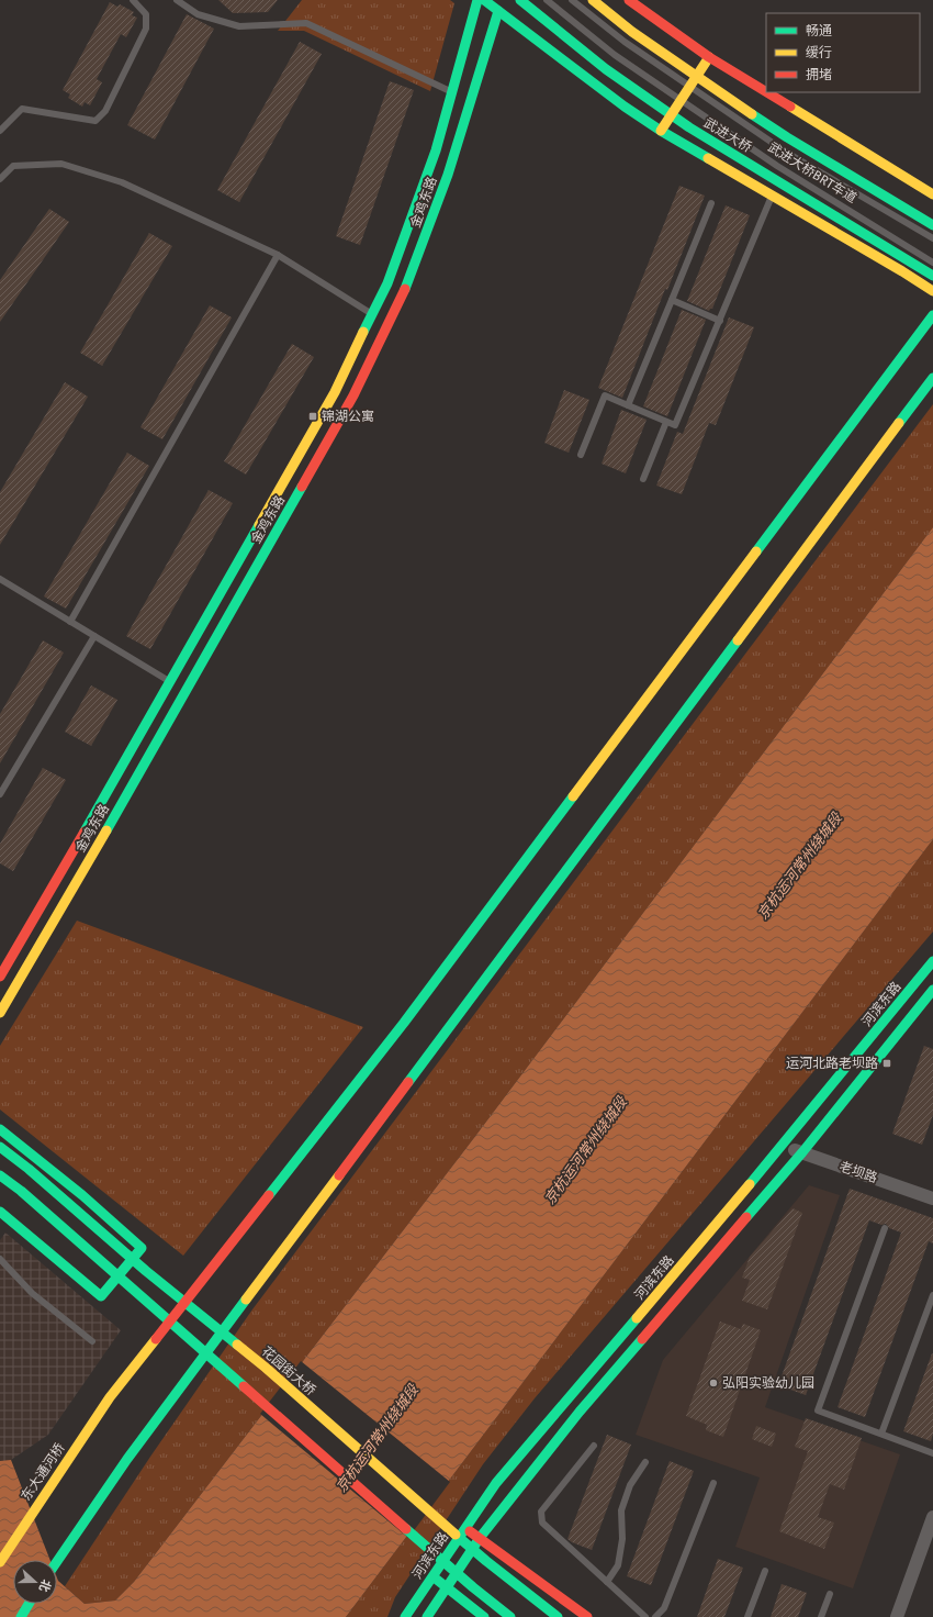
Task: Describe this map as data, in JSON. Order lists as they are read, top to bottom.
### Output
{
  "streets": {
    "main road": [
      "武进大桥",
      "金鸡东路",
      "河滨东路",
      "花园街大桥",
      "东大通河桥"
    ],
    "street": ["老坝路"],
    "lane": ["武进大桥BRT车道"]
  },
  "crossings": [
    ["河滨东路", "老坝路"]
  ],
  "water": ["京杭运河常州绕城段"],
  "places": {
    "transit": ["锦湖公寓", "运河北路老坝路"],
    "other": ["弘阳实验幼儿园"]
  },
  "legend": ["畅通", "缓行", "拥堵"],
  "north": "right"
}
